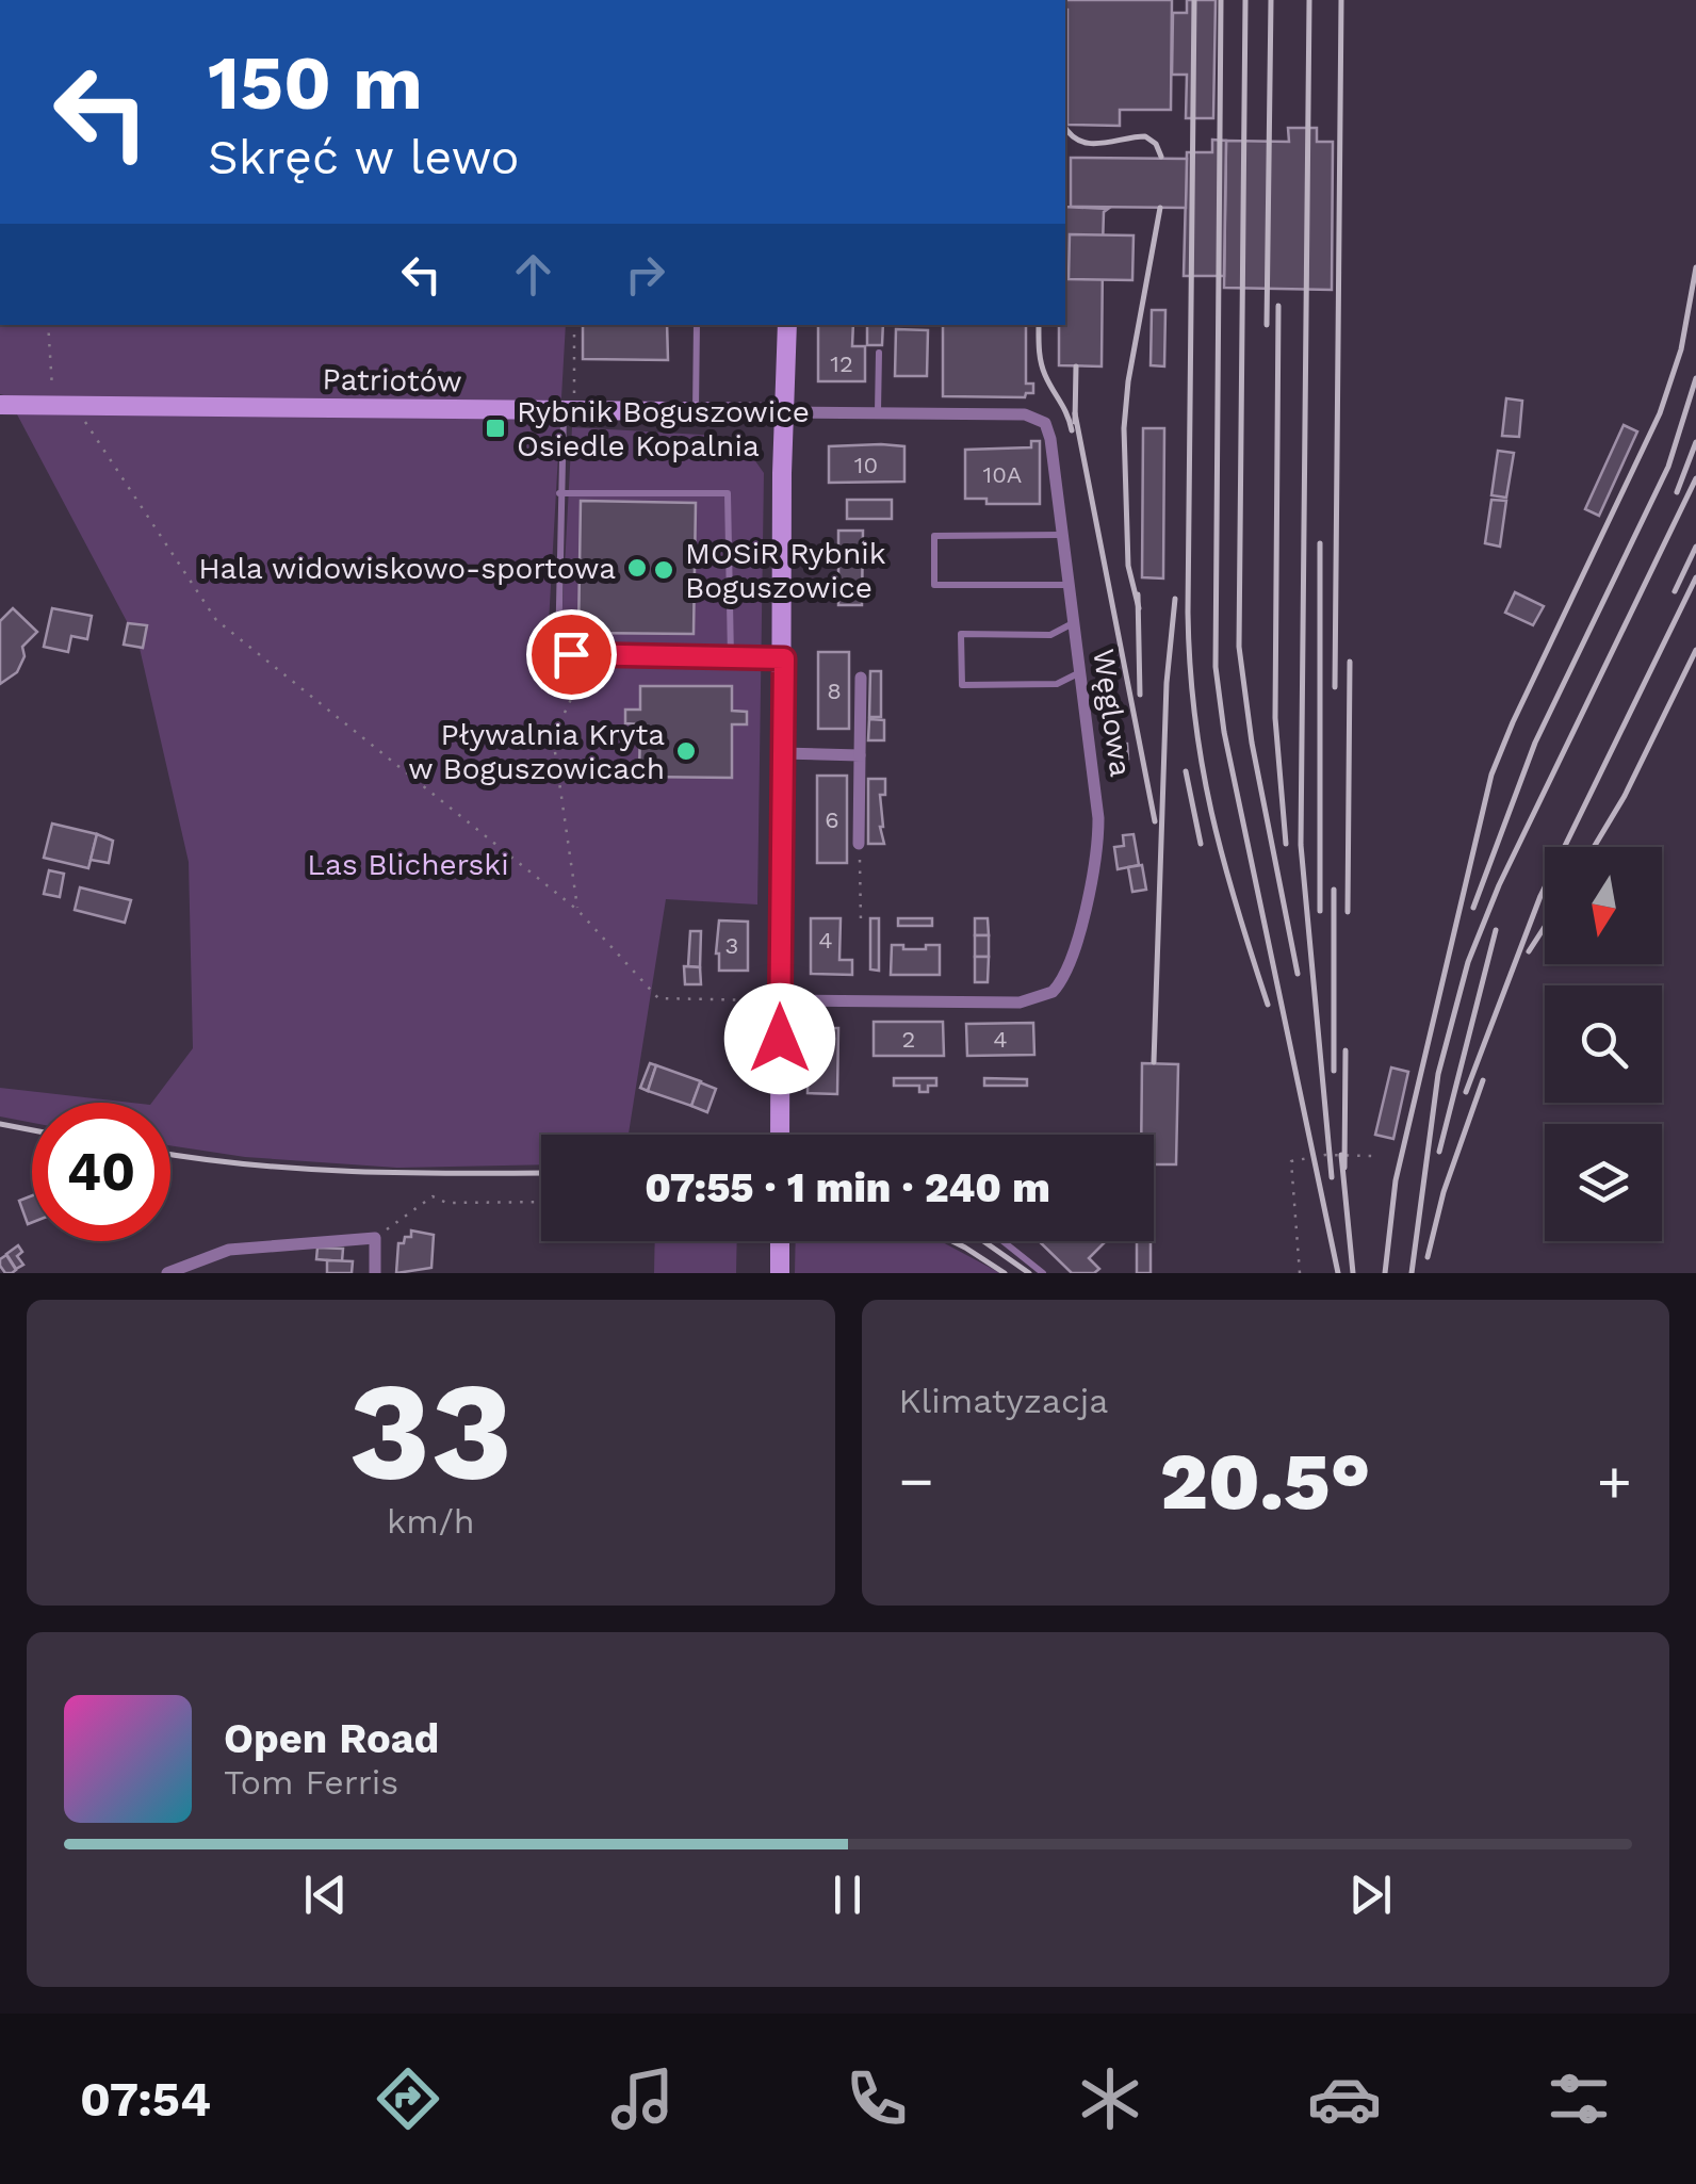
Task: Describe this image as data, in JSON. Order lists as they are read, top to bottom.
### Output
{
  "streets": {
    "street": ["Patriotów", "Węglowa"]
  },
  "crossings": [
    ["Patriotów", "Węglowa"]
  ],
  "parks": ["Las Blicherski"],
  "places": {
    "transit": ["Rybnik Boguszowice Osiedle Kopalnia"],
    "other": ["Hala widowiskowo-sportowa", "MOSiR Rybnik Boguszowice", "Pływalnia Kryta w Boguszowicach"]
  },
  "house_numbers": [
    "12",
    "10",
    "10A",
    "8",
    "6",
    "4",
    "3",
    "2",
    "4"
  ],
  "north": "bottom",
  "page": {
    "turn": ["150 m", "Skręć w lewo"],
    "limit": "40",
    "trip": "07:55 · 1 min · 240 m",
    "tile": [
      ["33", "km/h"],
      "Klimatyzacja"
    ],
    "heat": ["−", "20.5°", "+"],
    "song": ["Open Road", "Tom Ferris"],
    "tabs": "07:54"
  }
}
